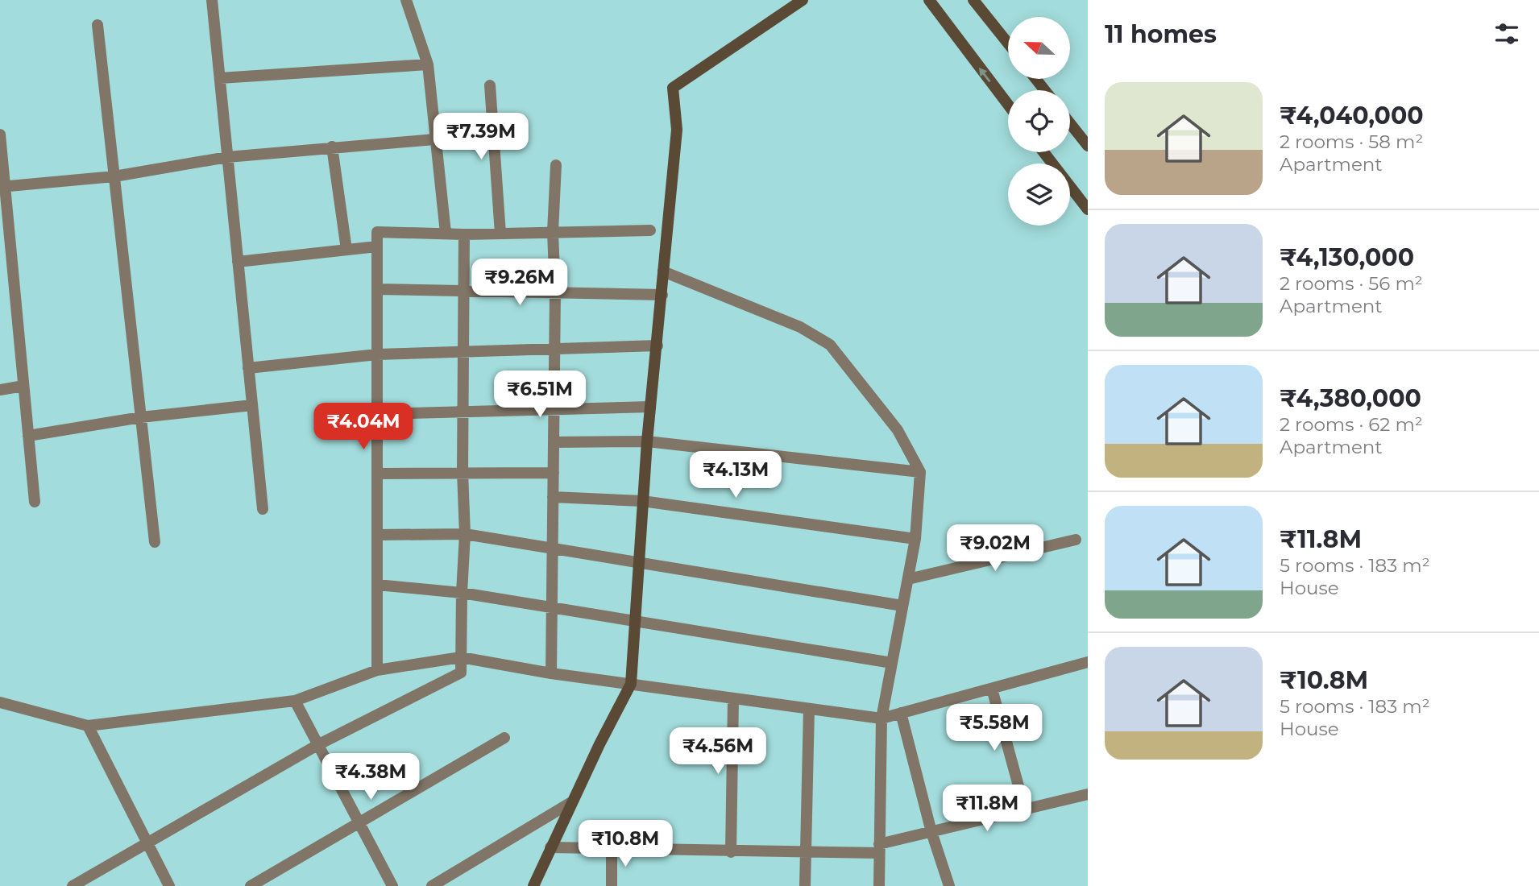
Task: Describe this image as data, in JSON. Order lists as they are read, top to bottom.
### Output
{
  "north": "left",
  "page": {
    "heading": "11 homes",
    "list": [
      {
        "name": "₹4,040,000",
        "note": "2 rooms · 58 m² · Apartment"
      },
      {
        "name": "₹4,130,000",
        "note": "2 rooms · 56 m² · Apartment"
      },
      {
        "name": "₹4,380,000",
        "note": "2 rooms · 62 m² · Apartment"
      },
      {
        "name": "₹11.8M",
        "note": "5 rooms · 183 m² · House"
      },
      {
        "name": "₹10.8M",
        "note": "5 rooms · 183 m² · House"
      }
    ],
    "price": [
      "₹7.39M",
      "₹9.26M",
      "₹6.51M",
      "₹4.04M",
      "₹4.13M",
      "₹9.02M",
      "₹5.58M",
      "₹4.56M",
      "₹4.38M",
      "₹11.8M",
      "₹10.8M"
    ]
  }
}
